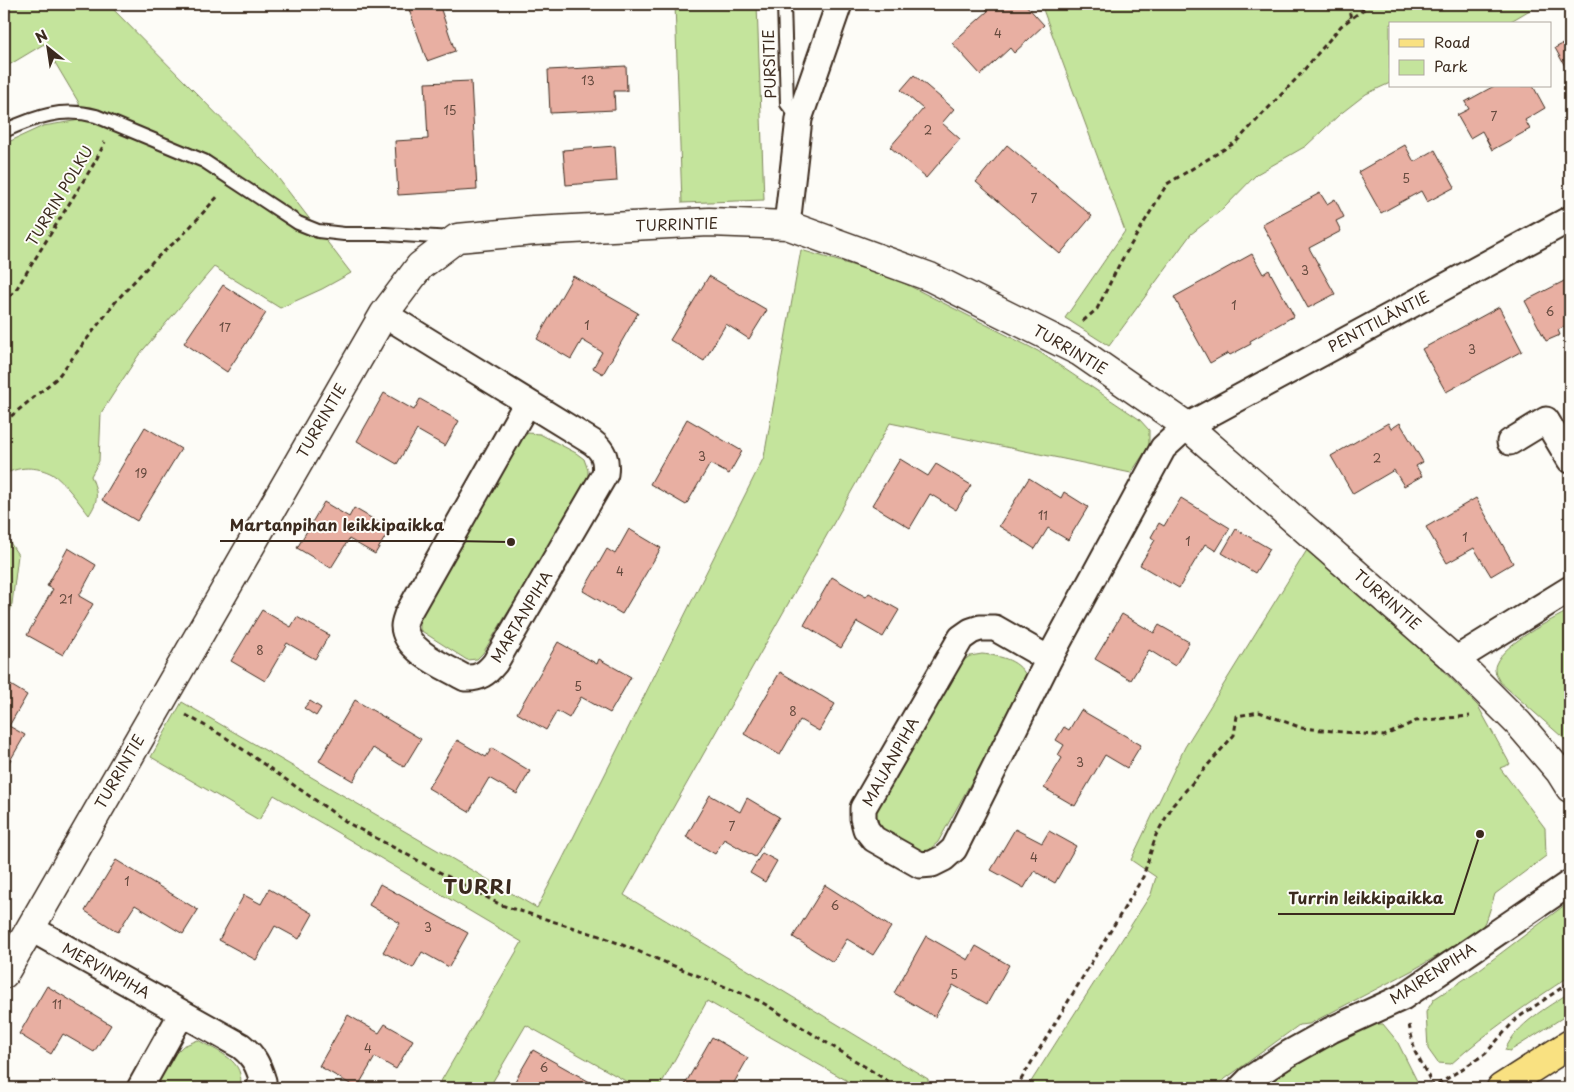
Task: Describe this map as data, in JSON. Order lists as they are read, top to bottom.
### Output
{
  "streets": {
    "street": [
      "TURRINTIE",
      "PENTTILÄNTIE",
      "MARTANPIHA",
      "MAIJANPIHA",
      "MERVINPIHA",
      "MAIRENPIHA"
    ],
    "lane": ["PURSITIE"],
    "path": ["TURRIN POLKU"]
  },
  "crossings": [
    ["TURRINTIE", "PENTTILÄNTIE"],
    ["TURRINTIE", "MARTANPIHA"],
    ["TURRINTIE", "MAIJANPIHA"],
    ["TURRINTIE", "MERVINPIHA"],
    ["PENTTILÄNTIE", "MAIJANPIHA"]
  ],
  "districts": ["TURRI"],
  "places": ["Martanpihan leikkipaikka", "Turrin leikkipaikka"],
  "house_numbers": [
    "4",
    "13",
    "15",
    "7",
    "2",
    "5",
    "7",
    "3",
    "1",
    "6",
    "1",
    "17",
    "3",
    "3",
    "2",
    "19",
    "11",
    "1",
    "1",
    "4",
    "21",
    "8",
    "5",
    "8",
    "3",
    "7",
    "4",
    "1",
    "6",
    "3",
    "5",
    "11",
    "4",
    "6"
  ],
  "legend": ["Road", "Park"],
  "north": "top left"
}
